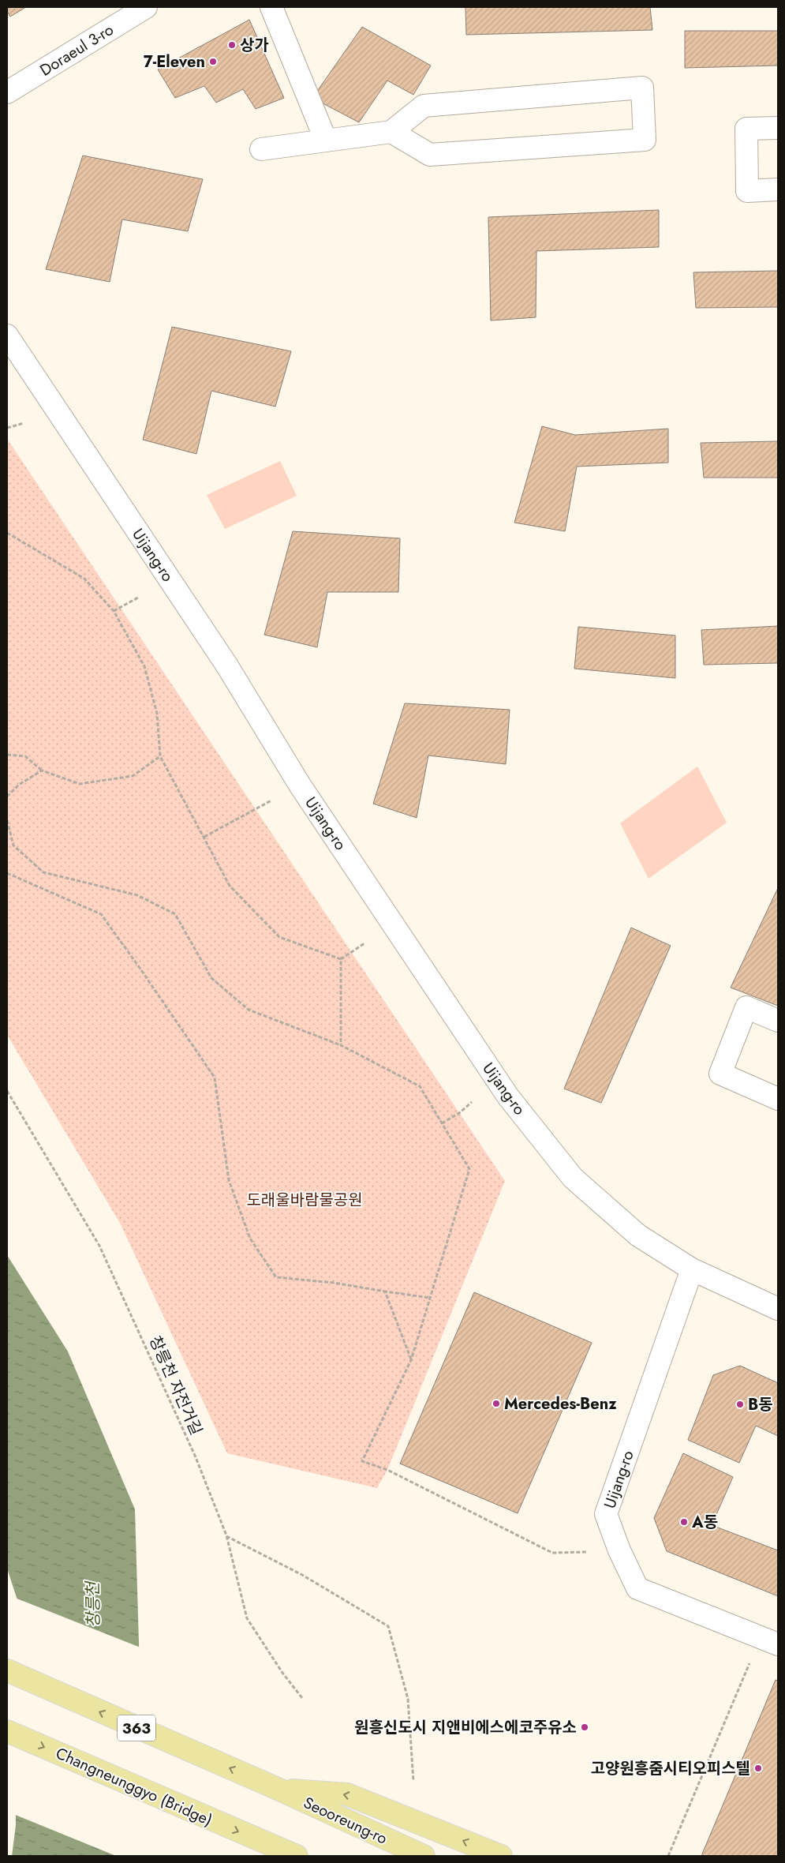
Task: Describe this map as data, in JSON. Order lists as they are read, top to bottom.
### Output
{
  "streets": {
    "main road": ["363", "Changneunggyo (Bridge)", "Seooreung-ro"],
    "street": ["Doraeul 3-ro", "Uijang-ro"],
    "path": ["창릉천 자전거길"]
  },
  "crossings": [
    ["363", "Seooreung-ro"]
  ],
  "water": ["창릉천"],
  "parks": ["도래울바람물공원"],
  "places": [
    "상가",
    "7-Eleven",
    "Mercedes-Benz",
    "B동",
    "A동",
    "원흥신도시 지앤비에스에코주유소",
    "고양원흥줌시티오피스텔"
  ]
}
